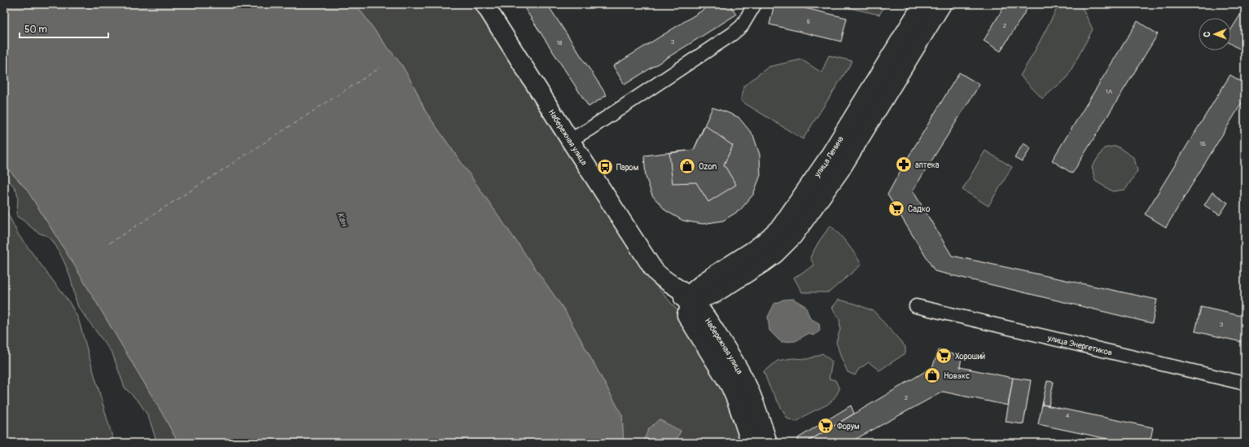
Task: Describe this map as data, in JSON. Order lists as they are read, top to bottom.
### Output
{
  "streets": {
    "main road": ["Набережная улица", "улица Ленина"],
    "street": ["улица Энергетиков"]
  },
  "crossings": [
    ["Набережная улица", "улица Ленина"]
  ],
  "water": ["Кан"],
  "places": {
    "pharmacy": ["аптека"],
    "shop": ["Ozon", "Новэкс"],
    "bus stop": ["Паром"],
    "supermarket": ["Садко", "Хороший", "Форум"]
  },
  "house_numbers": [
    "5",
    "2",
    "3",
    "18",
    "1А",
    "1Б",
    "3",
    "2",
    "4"
  ],
  "scale_bar": "50 m",
  "north": "left"
}
